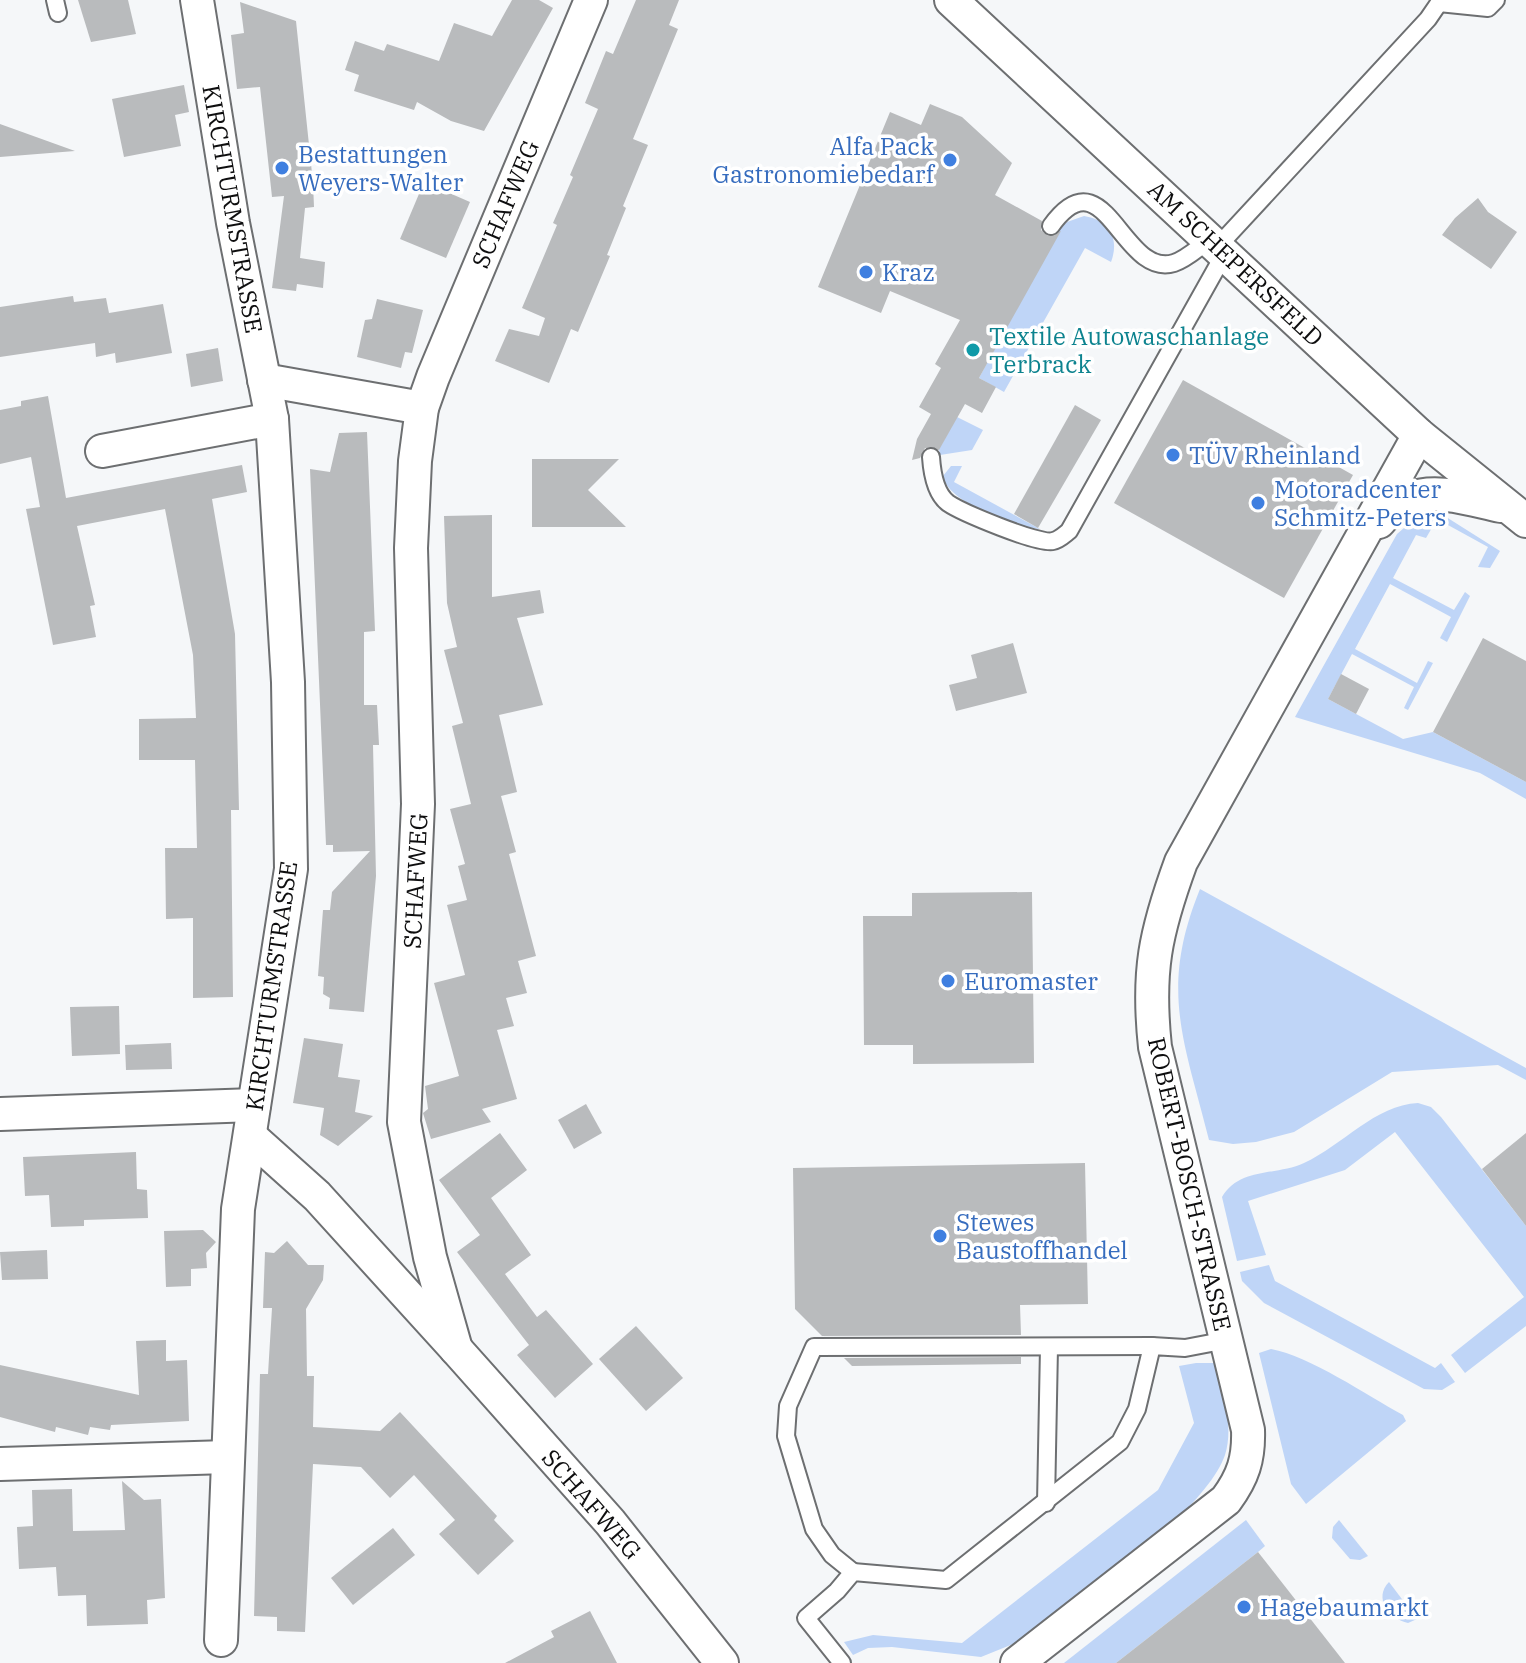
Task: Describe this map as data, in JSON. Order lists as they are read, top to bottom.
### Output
{
  "streets": {
    "street": [
      "SCHAFWEG",
      "KIRCHTURMSTRASSE",
      "AM SCHEPERSFELD",
      "ROBERT-BOSCH-STRASSE"
    ]
  },
  "crossings": [
    ["SCHAFWEG", "KIRCHTURMSTRASSE"],
    ["AM SCHEPERSFELD", "ROBERT-BOSCH-STRASSE"]
  ],
  "places": [
    "Alfa Pack Gastronomiebedarf",
    "Bestattungen Weyers-Walter",
    "Kraz",
    "Textile Autowaschanlage Terbrack",
    "TÜV Rheinland",
    "Motoradcenter Schmitz-Peters",
    "Euromaster",
    "Stewes Baustoffhandel",
    "Hagebaumarkt"
  ]
}
